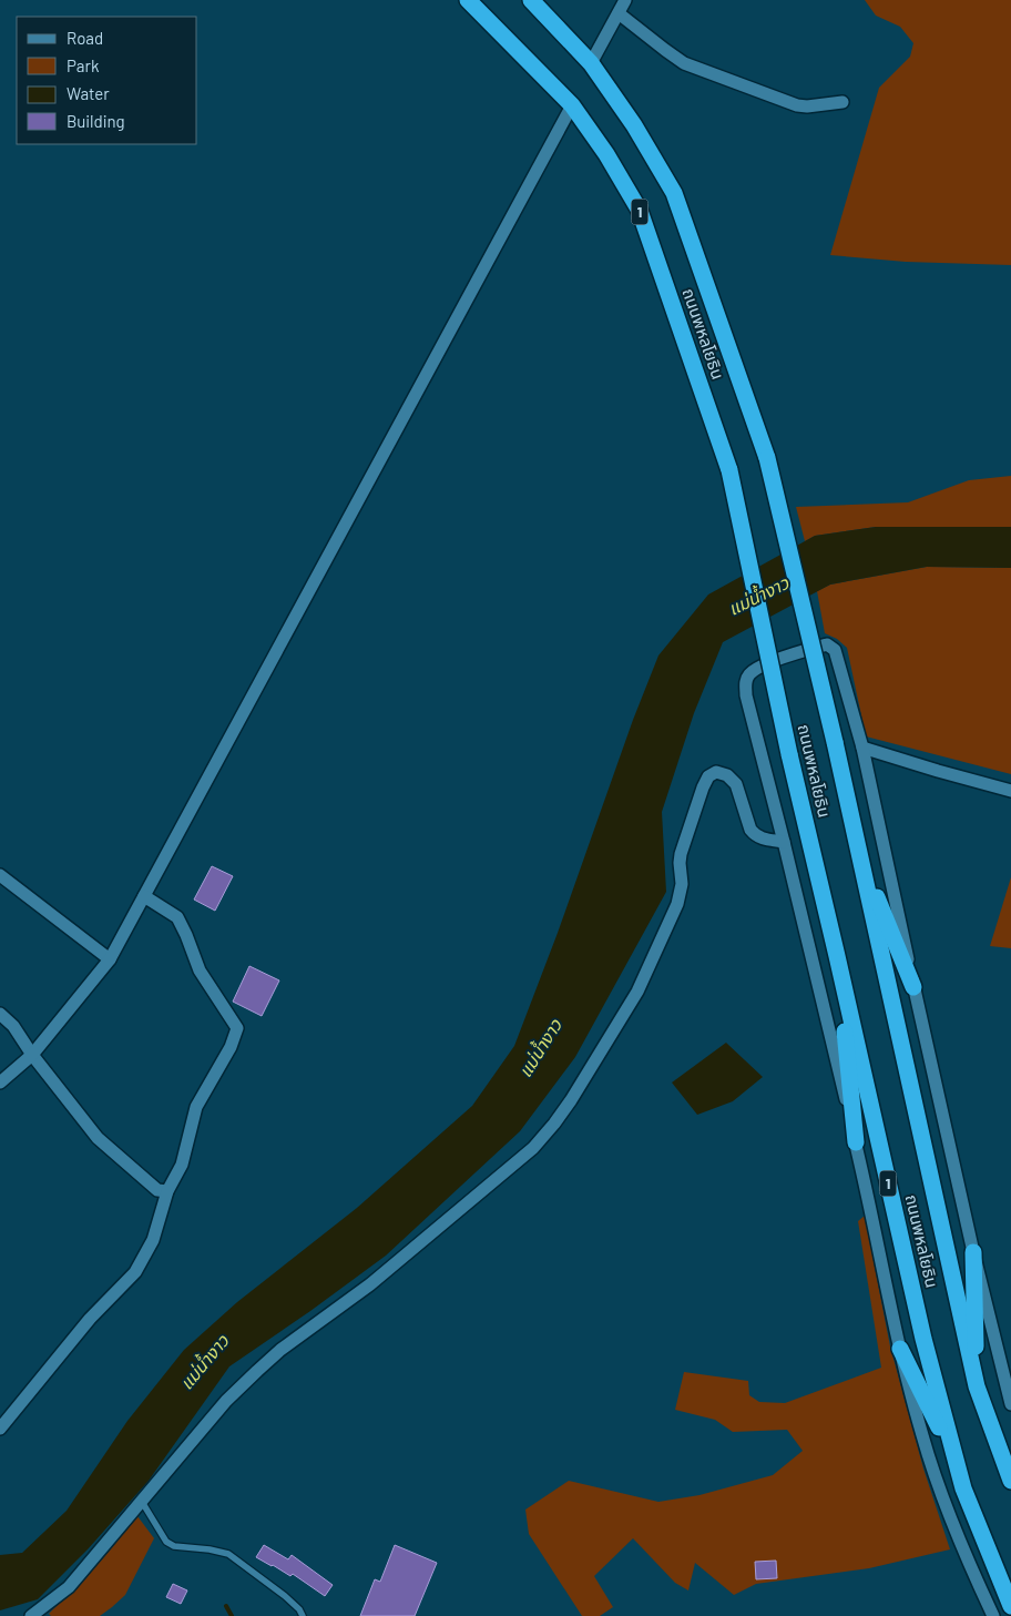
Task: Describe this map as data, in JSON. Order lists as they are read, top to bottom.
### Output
{
  "streets": {
    "highway": ["1", "ถนนพหลโยธิน"]
  },
  "water": ["แม่น้ำงาว"],
  "legend": [
    "Road",
    "Park",
    "Water",
    "Building"
  ]
}
